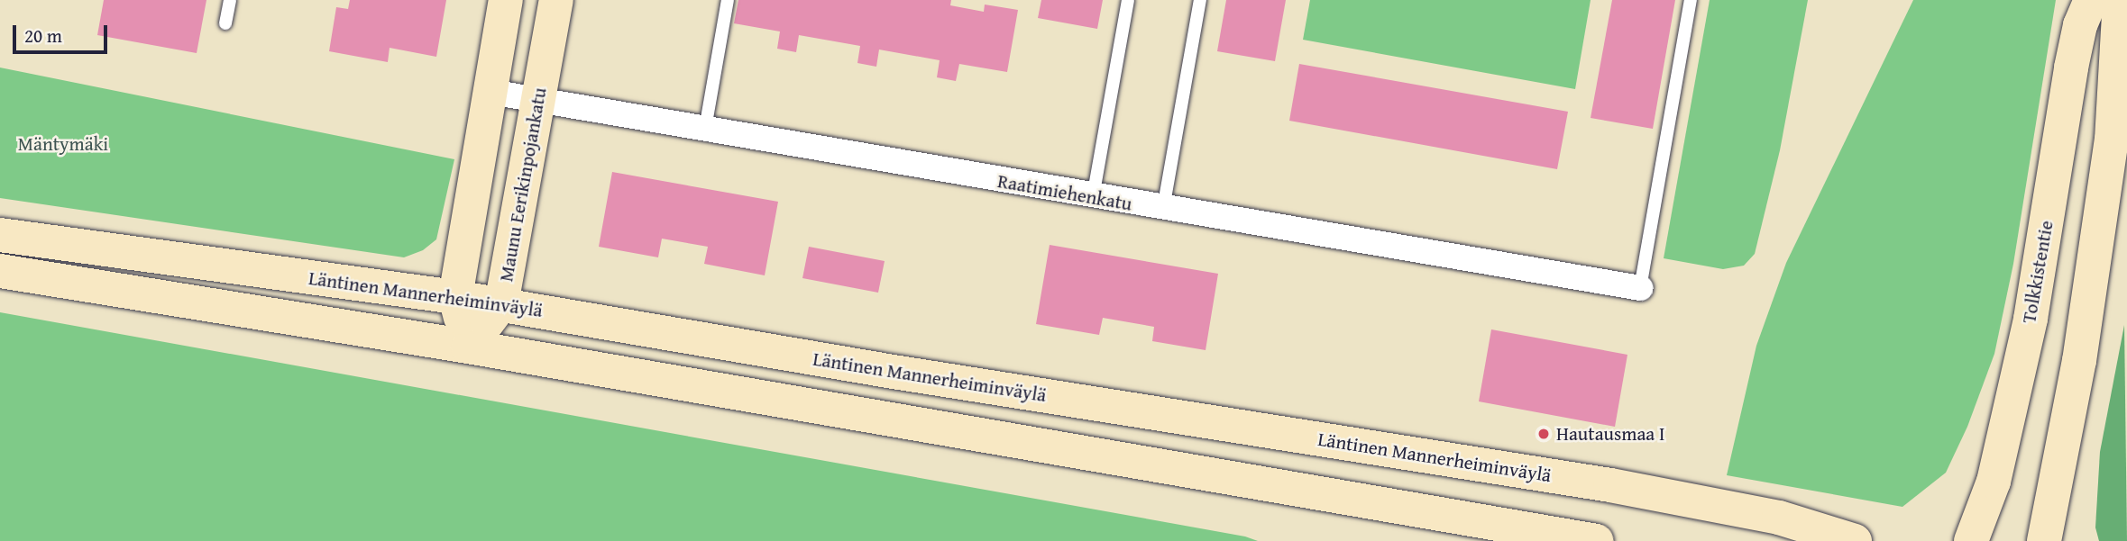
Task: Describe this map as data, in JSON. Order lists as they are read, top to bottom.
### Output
{
  "streets": {
    "main road": ["Maunu Eerikinpojankatu", "Tolkkistentie", "Läntinen Mannerheiminväylä"],
    "street": ["Raatimiehenkatu"]
  },
  "crossings": [
    ["Maunu Eerikinpojankatu", "Raatimiehenkatu"],
    ["Maunu Eerikinpojankatu", "Läntinen Mannerheiminväylä"]
  ],
  "parks": ["Mäntymäki"],
  "places": ["Hautausmaa I"],
  "scale_bar": "20 m"
}
